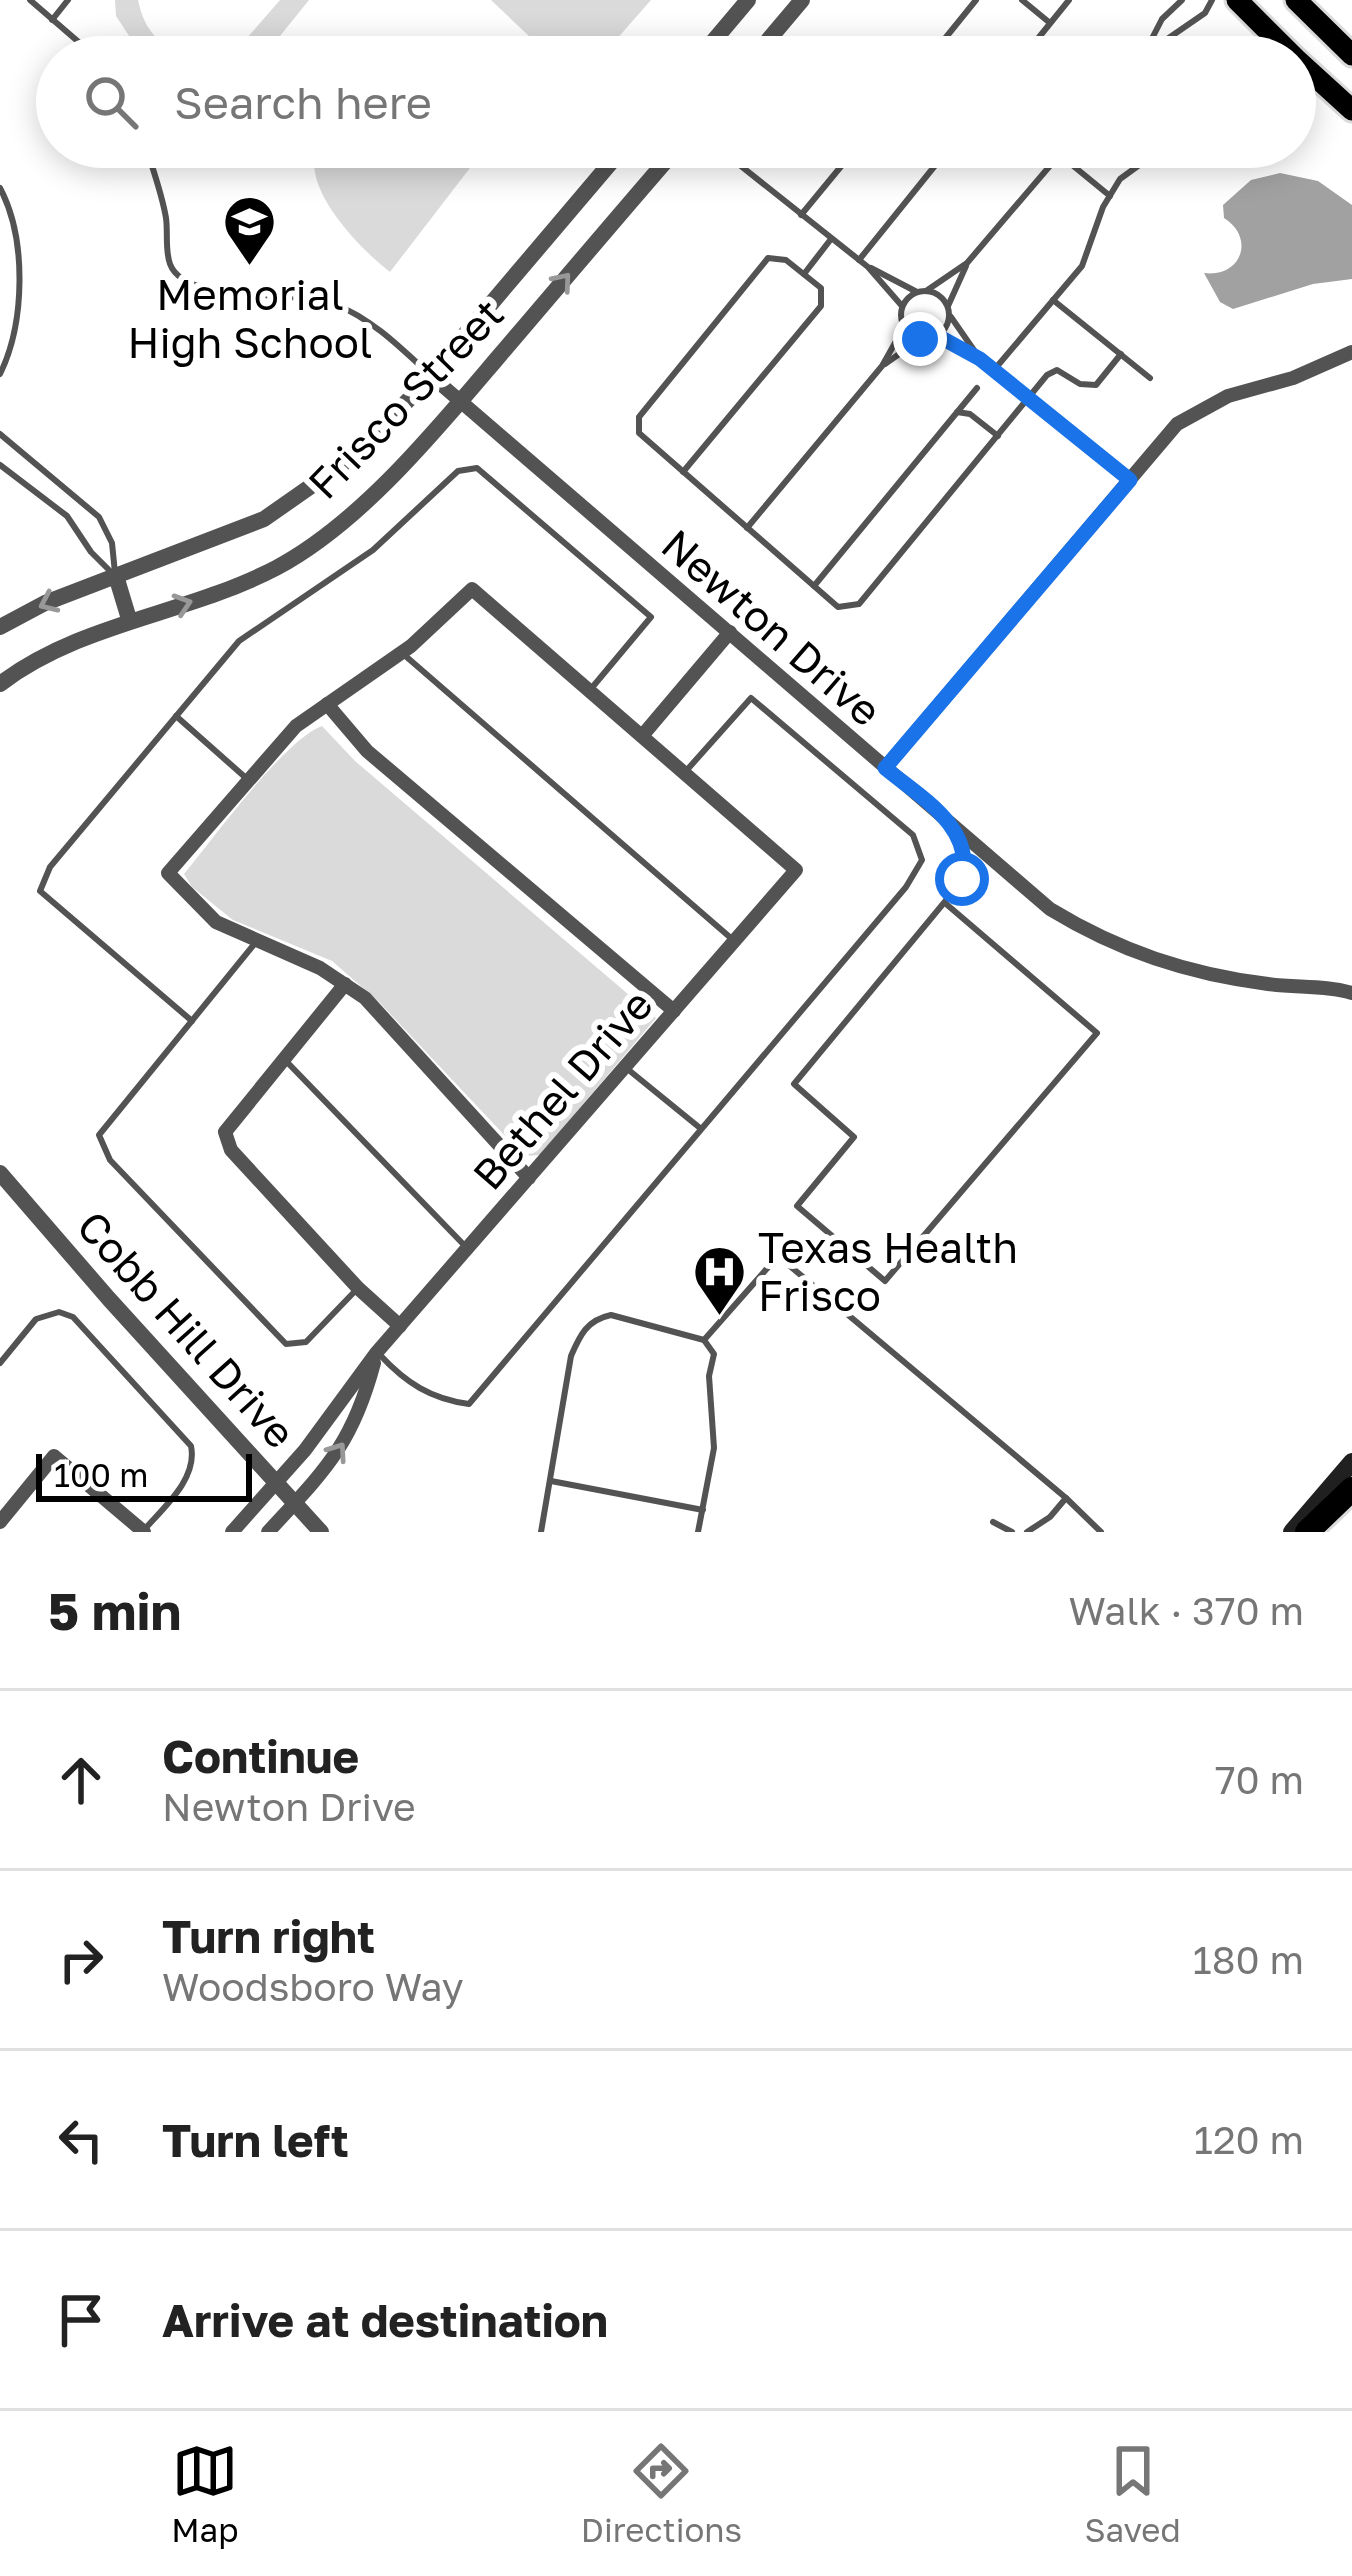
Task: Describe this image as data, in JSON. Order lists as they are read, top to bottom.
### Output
{
  "streets": {
    "street": [
      "Frisco Street",
      "Newton Drive",
      "Bethel Drive",
      "Cobb Hill Drive"
    ]
  },
  "crossings": [
    ["Frisco Street", "Newton Drive"],
    ["Bethel Drive", "Cobb Hill Drive"]
  ],
  "places": {
    "school or university": ["Memorial High School"],
    "hospital": ["Texas Health Frisco"]
  },
  "scale_bar": "100 m",
  "page": {
    "search": "Search here",
    "scale": "100 m",
    "heading": ["5 min", "Walk · 370 m"],
    "list": [
      ["Continue", "Newton Drive", "70 m"],
      ["Turn right", "Woodsboro Way", "180 m"],
      ["Turn left", "120 m"],
      "Arrive at destination"
    ],
    "nav": ["Map", "Directions", "Saved"]
  }
}
